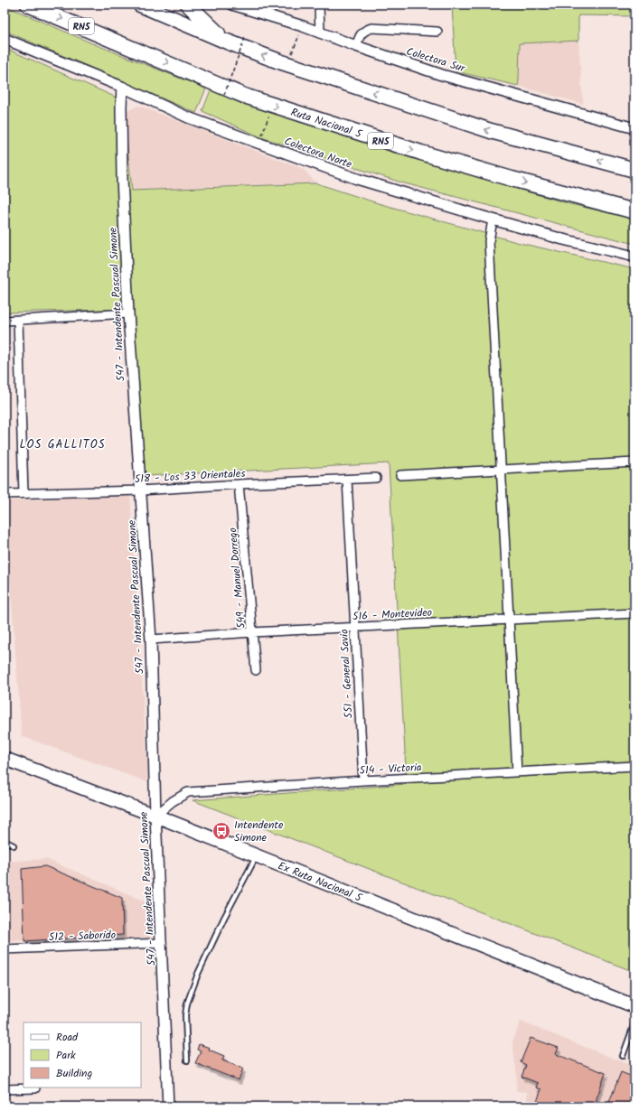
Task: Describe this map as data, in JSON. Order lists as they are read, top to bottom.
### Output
{
  "streets": {
    "highway": ["RN5", "Ruta Nacional 5"],
    "main road": ["Ex Ruta Nacional 5"],
    "street": [
      "Colectora Sur",
      "Colectora Norte",
      "547 - Intendente Pascual Simone",
      "518 - Los 33 Orientales",
      "549 - Manuel Dorrego",
      "516 - Montevideo",
      "551 - General Savio",
      "514 - Victoria",
      "512 - Saborido"
    ]
  },
  "crossings": [
    ["Colectora Norte", "547 - Intendente Pascual Simone"],
    ["547 - Intendente Pascual Simone", "518 - Los 33 Orientales"],
    ["547 - Intendente Pascual Simone", "516 - Montevideo"],
    ["547 - Intendente Pascual Simone", "514 - Victoria"],
    ["547 - Intendente Pascual Simone", "Ex Ruta Nacional 5"],
    ["547 - Intendente Pascual Simone", "512 - Saborido"],
    ["518 - Los 33 Orientales", "549 - Manuel Dorrego"],
    ["518 - Los 33 Orientales", "551 - General Savio"],
    ["549 - Manuel Dorrego", "516 - Montevideo"],
    ["516 - Montevideo", "551 - General Savio"],
    ["551 - General Savio", "514 - Victoria"],
    ["514 - Victoria", "Ex Ruta Nacional 5"]
  ],
  "districts": ["LOS GALLITOS"],
  "places": {
    "bus stop": ["Intendente Simone"]
  },
  "legend": ["Road", "Park", "Building"]
}
